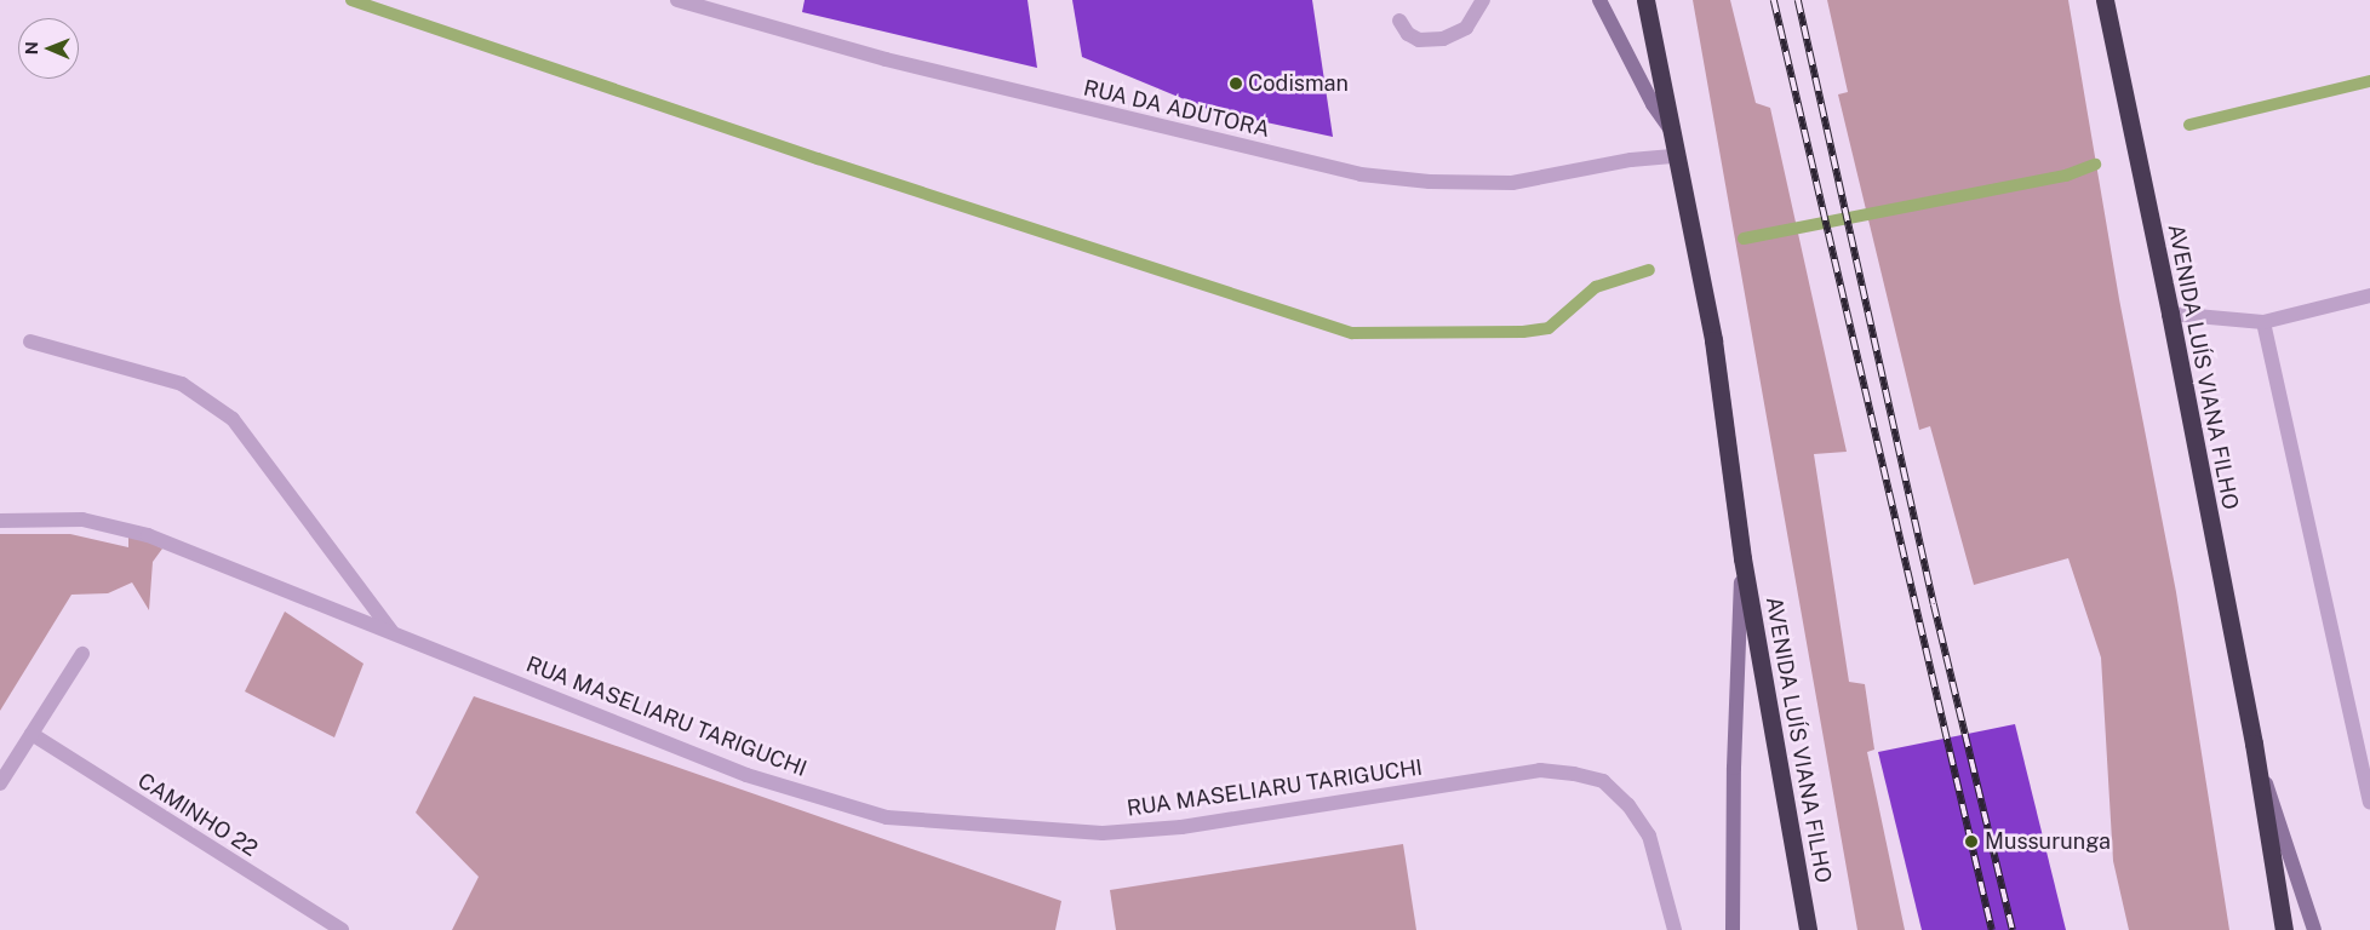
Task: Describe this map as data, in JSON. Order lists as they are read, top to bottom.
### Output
{
  "streets": {
    "highway": ["AVENIDA LUÍS VIANA FILHO"],
    "street": ["RUA DA ADUTORA", "RUA MASELIARU TARIGUCHI", "CAMINHO 22"]
  },
  "crossings": [
    ["RUA DA ADUTORA", "AVENIDA LUÍS VIANA FILHO"]
  ],
  "places": ["Codisman", "Mussurunga"],
  "north": "left"
}
